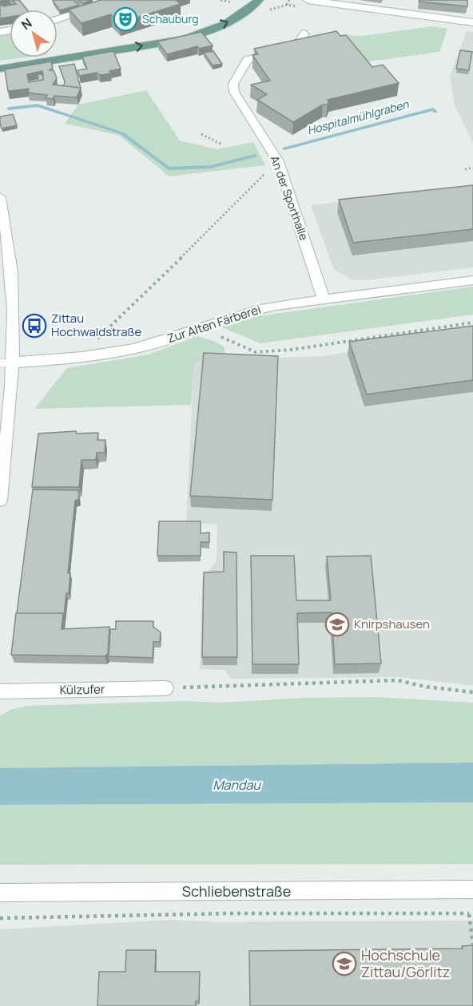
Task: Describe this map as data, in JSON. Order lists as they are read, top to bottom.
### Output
{
  "streets": {
    "street": [
      "An der Sporthalle",
      "Zur Alten Färberei",
      "Külzufer",
      "Schliebenstraße"
    ]
  },
  "crossings": [
    ["An der Sporthalle", "Zur Alten Färberei"]
  ],
  "water": ["Hospitalmühlgraben", "Mandau"],
  "places": {
    "theatre": ["Schauburg"],
    "bus stop": ["Zittau Hochwaldstraße"],
    "school or university": ["Knirpshausen", "Hochschule Zittau/Görlitz"]
  },
  "north": "top left"
}
